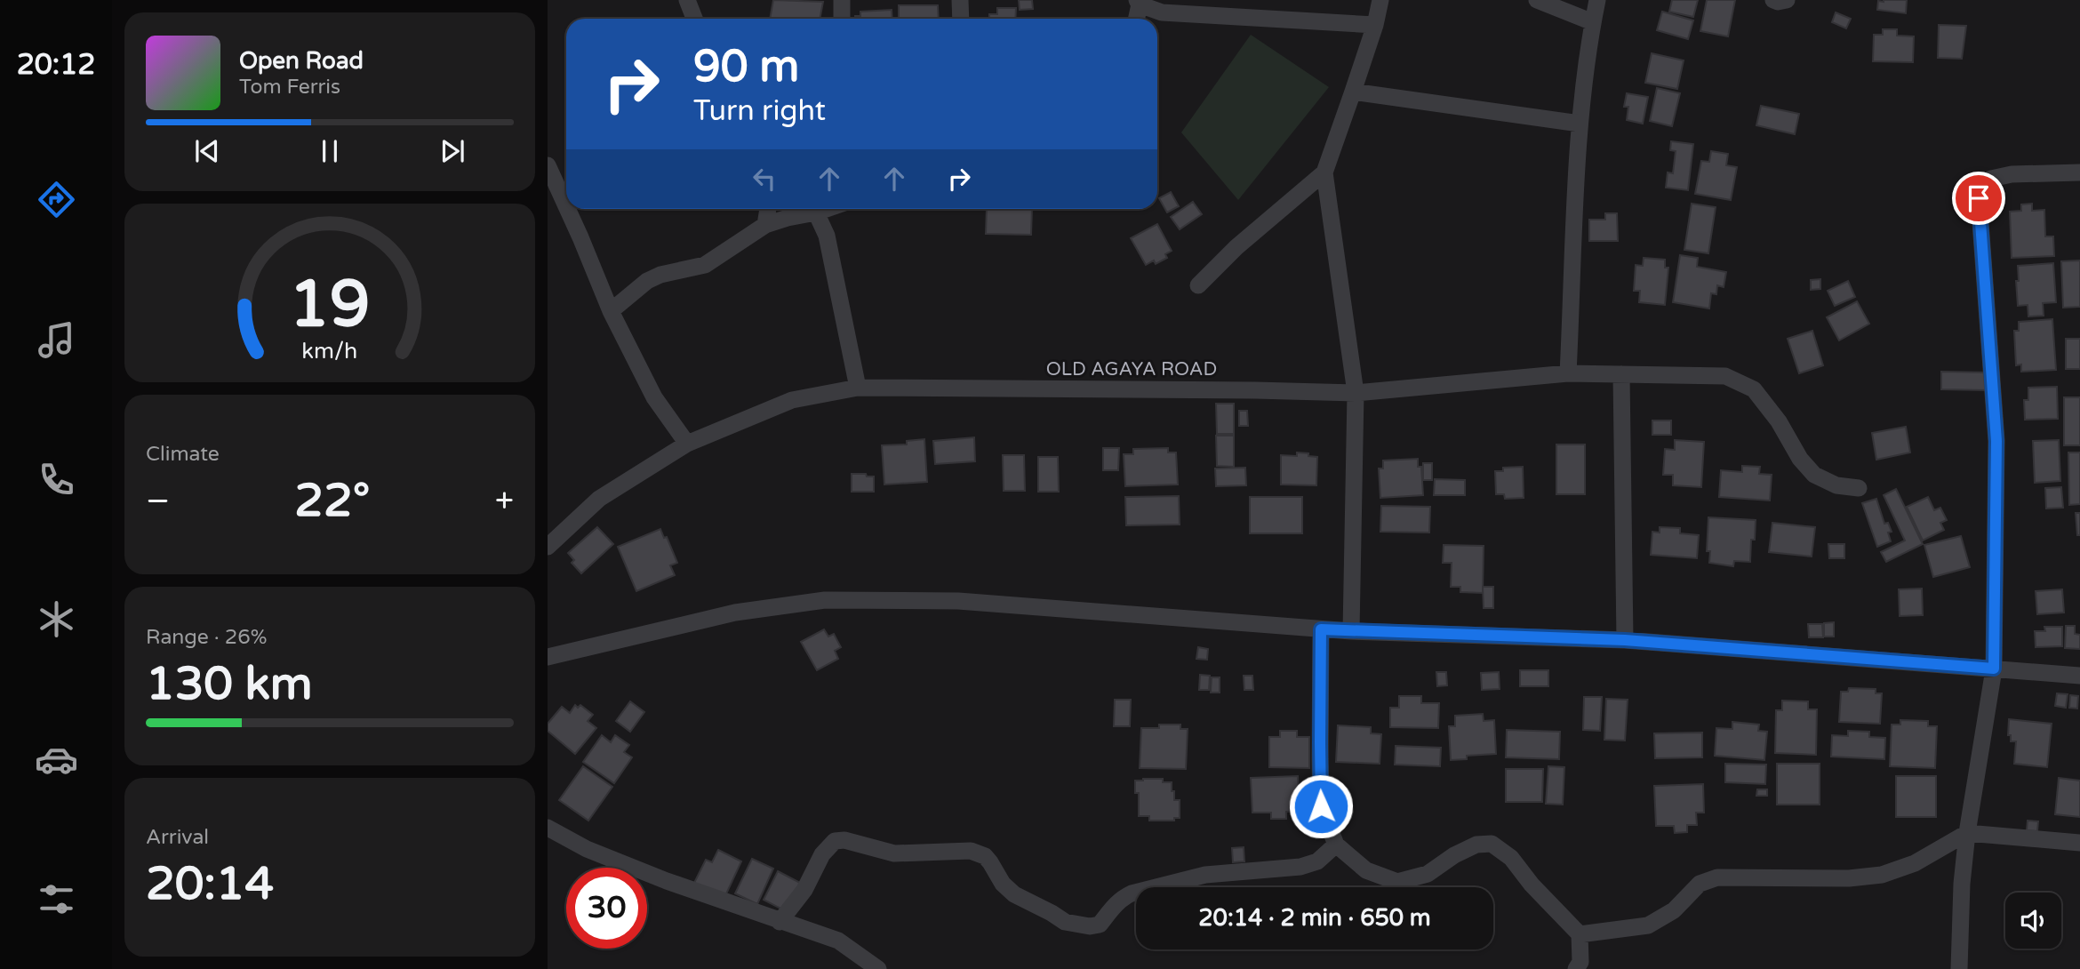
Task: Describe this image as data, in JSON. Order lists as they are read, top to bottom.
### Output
{
  "streets": {
    "street": ["OLD AGAYA ROAD"]
  },
  "page": {
    "tabs": "20:12",
    "turn": ["90 m", "Turn right"],
    "song": ["Open Road", "Tom Ferris"],
    "tile": [
      "Climate",
      ["Range · 26%", "130 km"],
      ["Arrival", "20:14"]
    ],
    "heat": ["−", "22°", "+"],
    "limit": "30",
    "trip": "20:14 · 2 min · 650 m",
    "gauge": ["19", "km/h"]
  }
}
